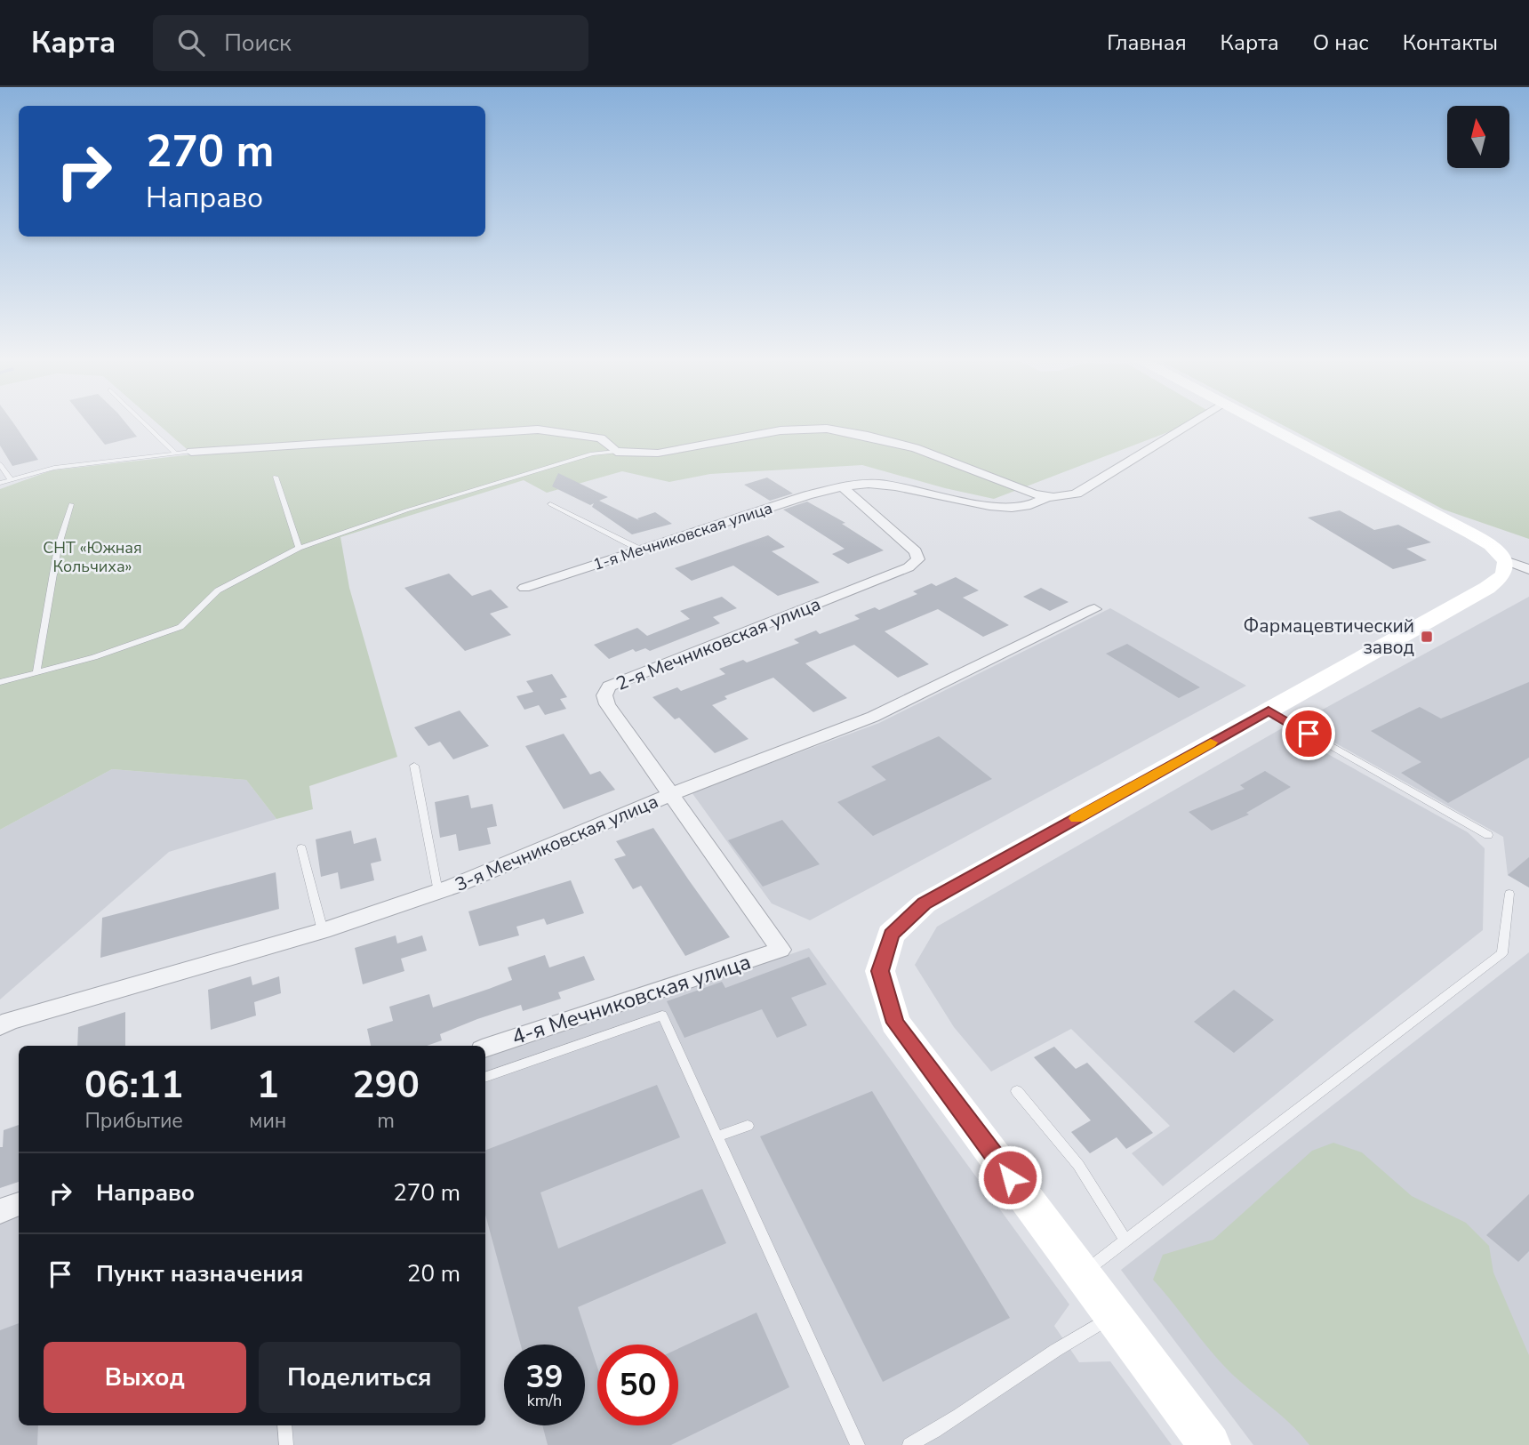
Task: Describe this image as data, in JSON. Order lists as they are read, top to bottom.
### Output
{
  "streets": {
    "street": [
      "1-я Мечниковская улица",
      "2-я Мечниковская улица",
      "3-я Мечниковская улица",
      "4-я Мечниковская улица"
    ]
  },
  "crossings": [
    ["1-я Мечниковская улица", "2-я Мечниковская улица"],
    ["2-я Мечниковская улица", "3-я Мечниковская улица"],
    ["2-я Мечниковская улица", "4-я Мечниковская улица"]
  ],
  "parks": ["СНТ «Южная Кольчиха»"],
  "places": {
    "transit": ["Фармацевтический завод"]
  },
  "north": "top",
  "page": {
    "header": "Карта",
    "search": "Поиск",
    "nav": [
      "Главная",
      "Карта",
      "О нас",
      "Контакты"
    ],
    "turn": ["270 m", "Направо"],
    "eta": [
      "06:11",
      "Прибытие",
      "1",
      "мин",
      "290",
      "m"
    ],
    "list": [
      {
        "name": "Направо",
        "value": "270 m"
      },
      {
        "name": "Пункт назначения",
        "value": "20 m"
      }
    ],
    "buttons": ["Выход", "Поделиться"],
    "speed": "39 km/h",
    "limit": "50"
  }
}
